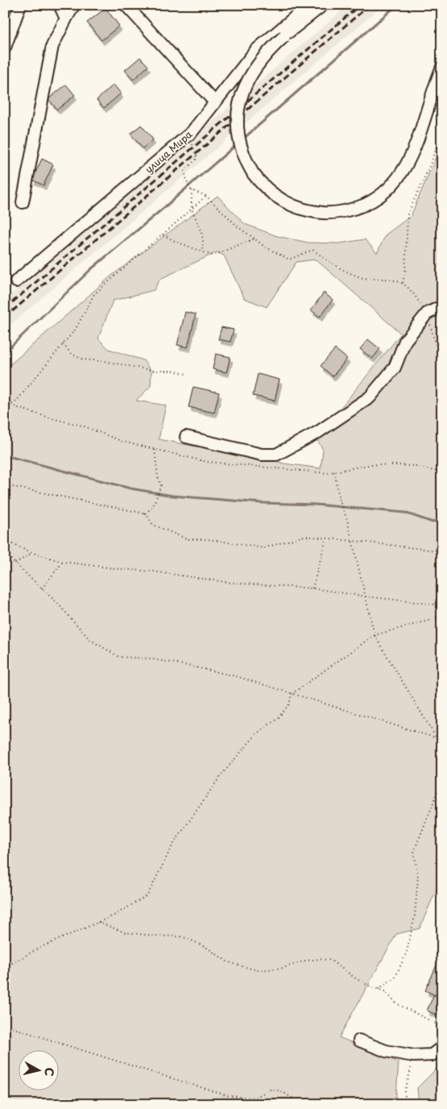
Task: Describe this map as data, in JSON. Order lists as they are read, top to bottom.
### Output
{
  "streets": {
    "street": ["улица Мира"]
  },
  "north": "right"
}
